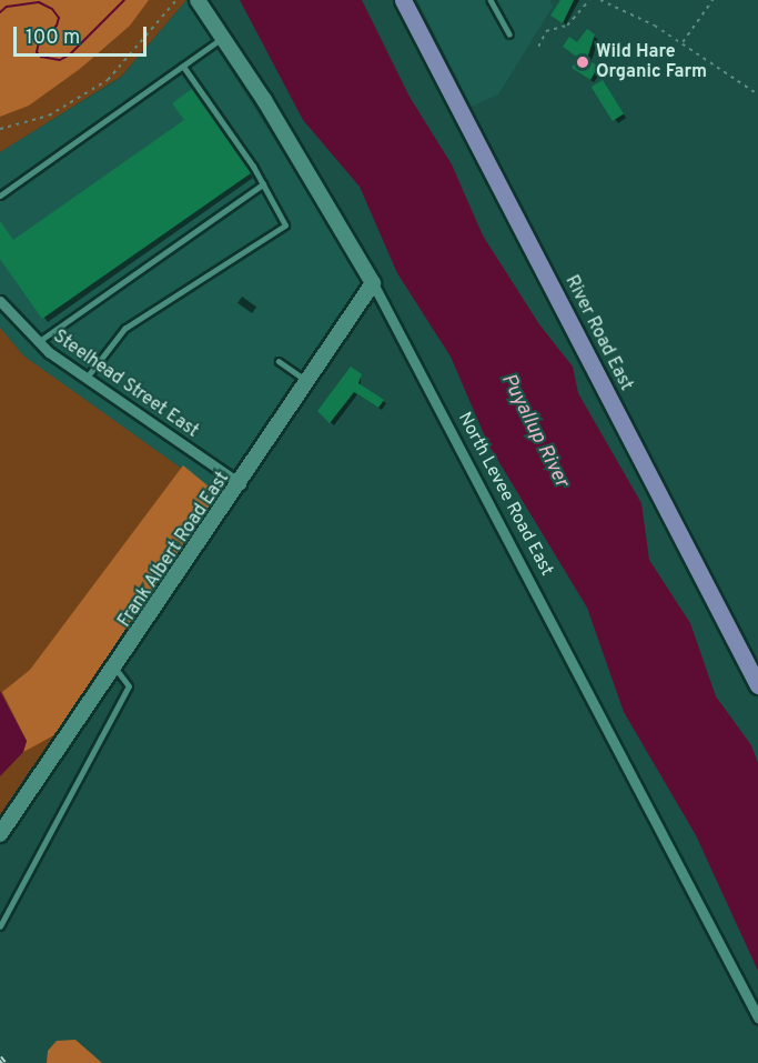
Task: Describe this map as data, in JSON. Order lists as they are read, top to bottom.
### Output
{
  "streets": {
    "main road": ["River Road East"],
    "street": ["Steelhead Street East", "North Levee Road East", "Frank Albert Road East"]
  },
  "crossings": [
    ["Steelhead Street East", "Frank Albert Road East"],
    ["North Levee Road East", "Frank Albert Road East"]
  ],
  "water": ["Puyallup River"],
  "places": ["Wild Hare Organic Farm"],
  "scale_bar": "100 m"
}
